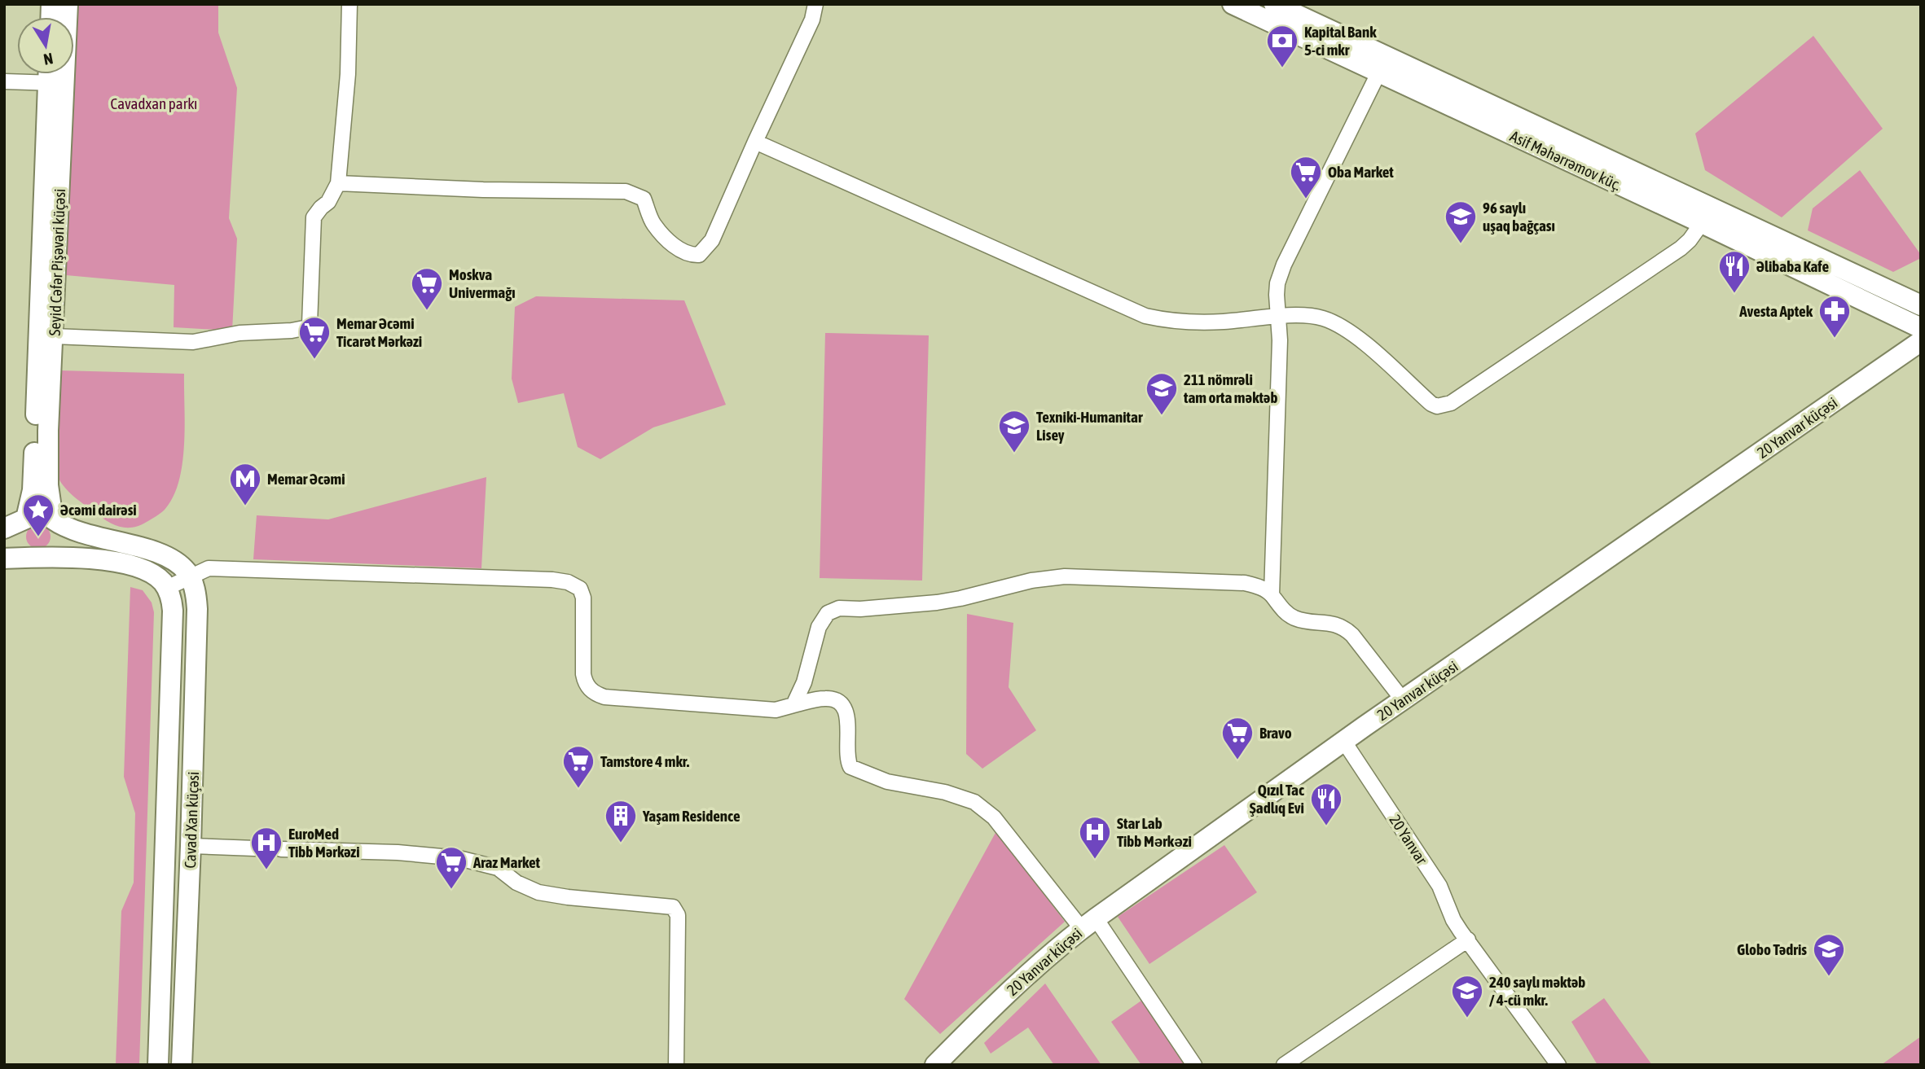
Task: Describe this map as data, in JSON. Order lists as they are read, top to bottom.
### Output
{
  "streets": {
    "street": [
      "Asif Məhərrəmov küç.",
      "Seyid Cəfər Pişəvəri küçəsi",
      "20 Yanvar küçəsi",
      "Cavad Xan küçəsi",
      "20 Yanvar"
    ]
  },
  "crossings": [
    ["20 Yanvar küçəsi", "20 Yanvar"]
  ],
  "parks": ["Cavadxan parkı"],
  "places": {
    "bank": ["Kapital Bank 5-ci mkr"],
    "supermarket": [
      "Oba Market",
      "Moskva Univermağı",
      "Memar Əcəmi Ticarət Mərkəzi",
      "Bravo",
      "Tamstore 4 mkr.",
      "Araz Market"
    ],
    "school or university": [
      "96 saylı uşaq bağçası",
      "211 nömrəli tam orta məktəb",
      "Texniki-Humanitar Lisey",
      "Globo Tədris",
      "240 saylı məktəb / 4-cü mkr."
    ],
    "restaurant": ["Əlibaba Kafe", "Qızıl Tac Şadlıq Evi"],
    "pharmacy": ["Avesta Aptek"],
    "metro station": ["Memar Əcəmi"],
    "place": ["Əcəmi dairəsi"],
    "building": ["Yaşam Residence"],
    "hospital": ["Star Lab Tibb Mәrkәzi", "EuroMed Tibb Mərkəzi"]
  },
  "north": "bottom"
}
